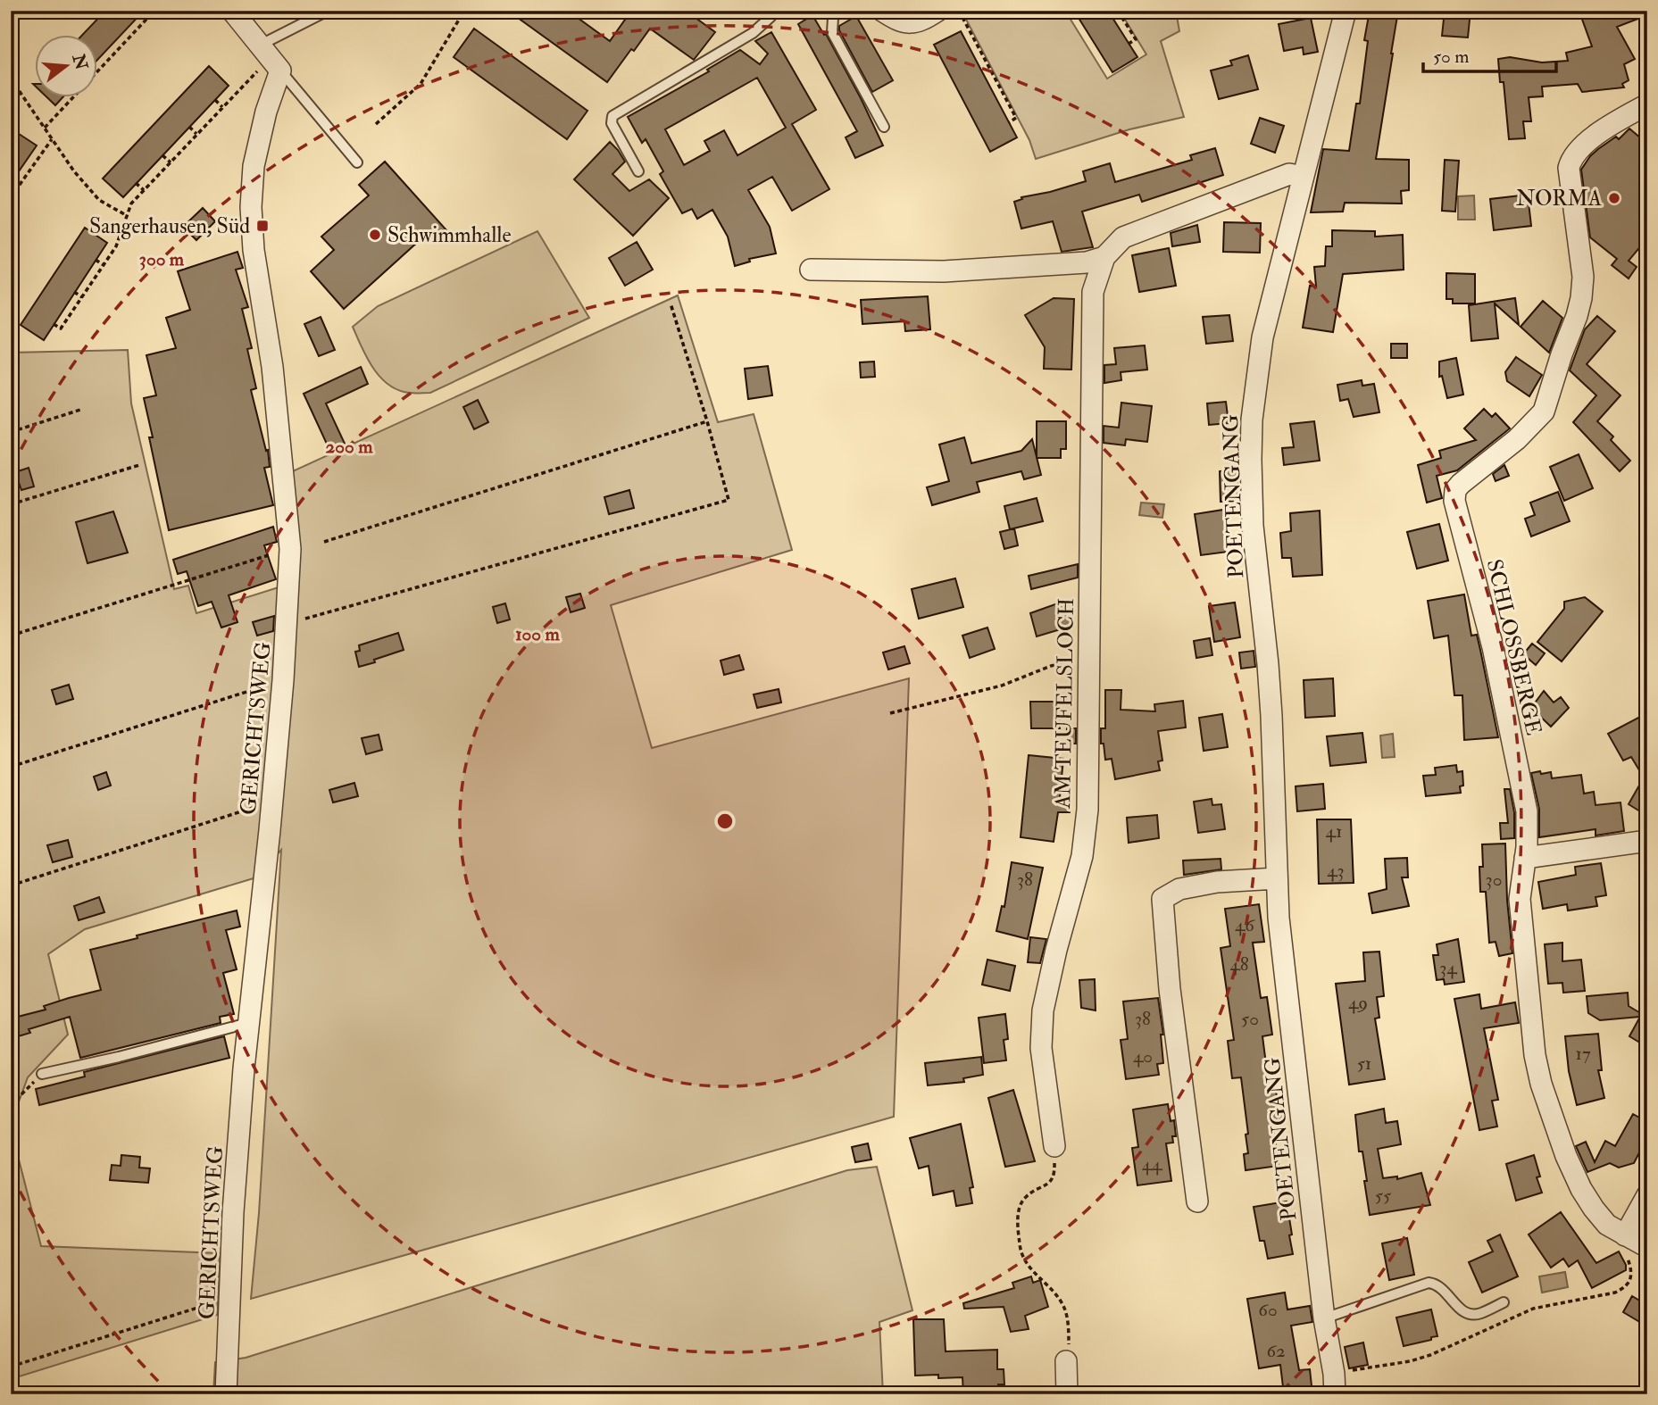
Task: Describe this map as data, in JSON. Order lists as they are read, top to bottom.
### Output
{
  "streets": {
    "street": [
      "POETENGANG",
      "SCHLOSSBERGE",
      "AM TEUFELSLOCH",
      "GERICHTSWEG"
    ]
  },
  "crossings": [
    ["POETENGANG", "AM TEUFELSLOCH"]
  ],
  "places": {
    "other": ["NORMA", "Schwimmhalle"],
    "transit": ["Sangerhausen, Süd"]
  },
  "house_numbers": [
    "41",
    "43",
    "38",
    "30",
    "46",
    "48",
    "34",
    "49",
    "38",
    "50",
    "17",
    "40",
    "51",
    "44",
    "55",
    "60",
    "62"
  ],
  "scale_bar": "50 m",
  "north": "right",
  "rings": ["300 m", "200 m", "100 m"]
}
